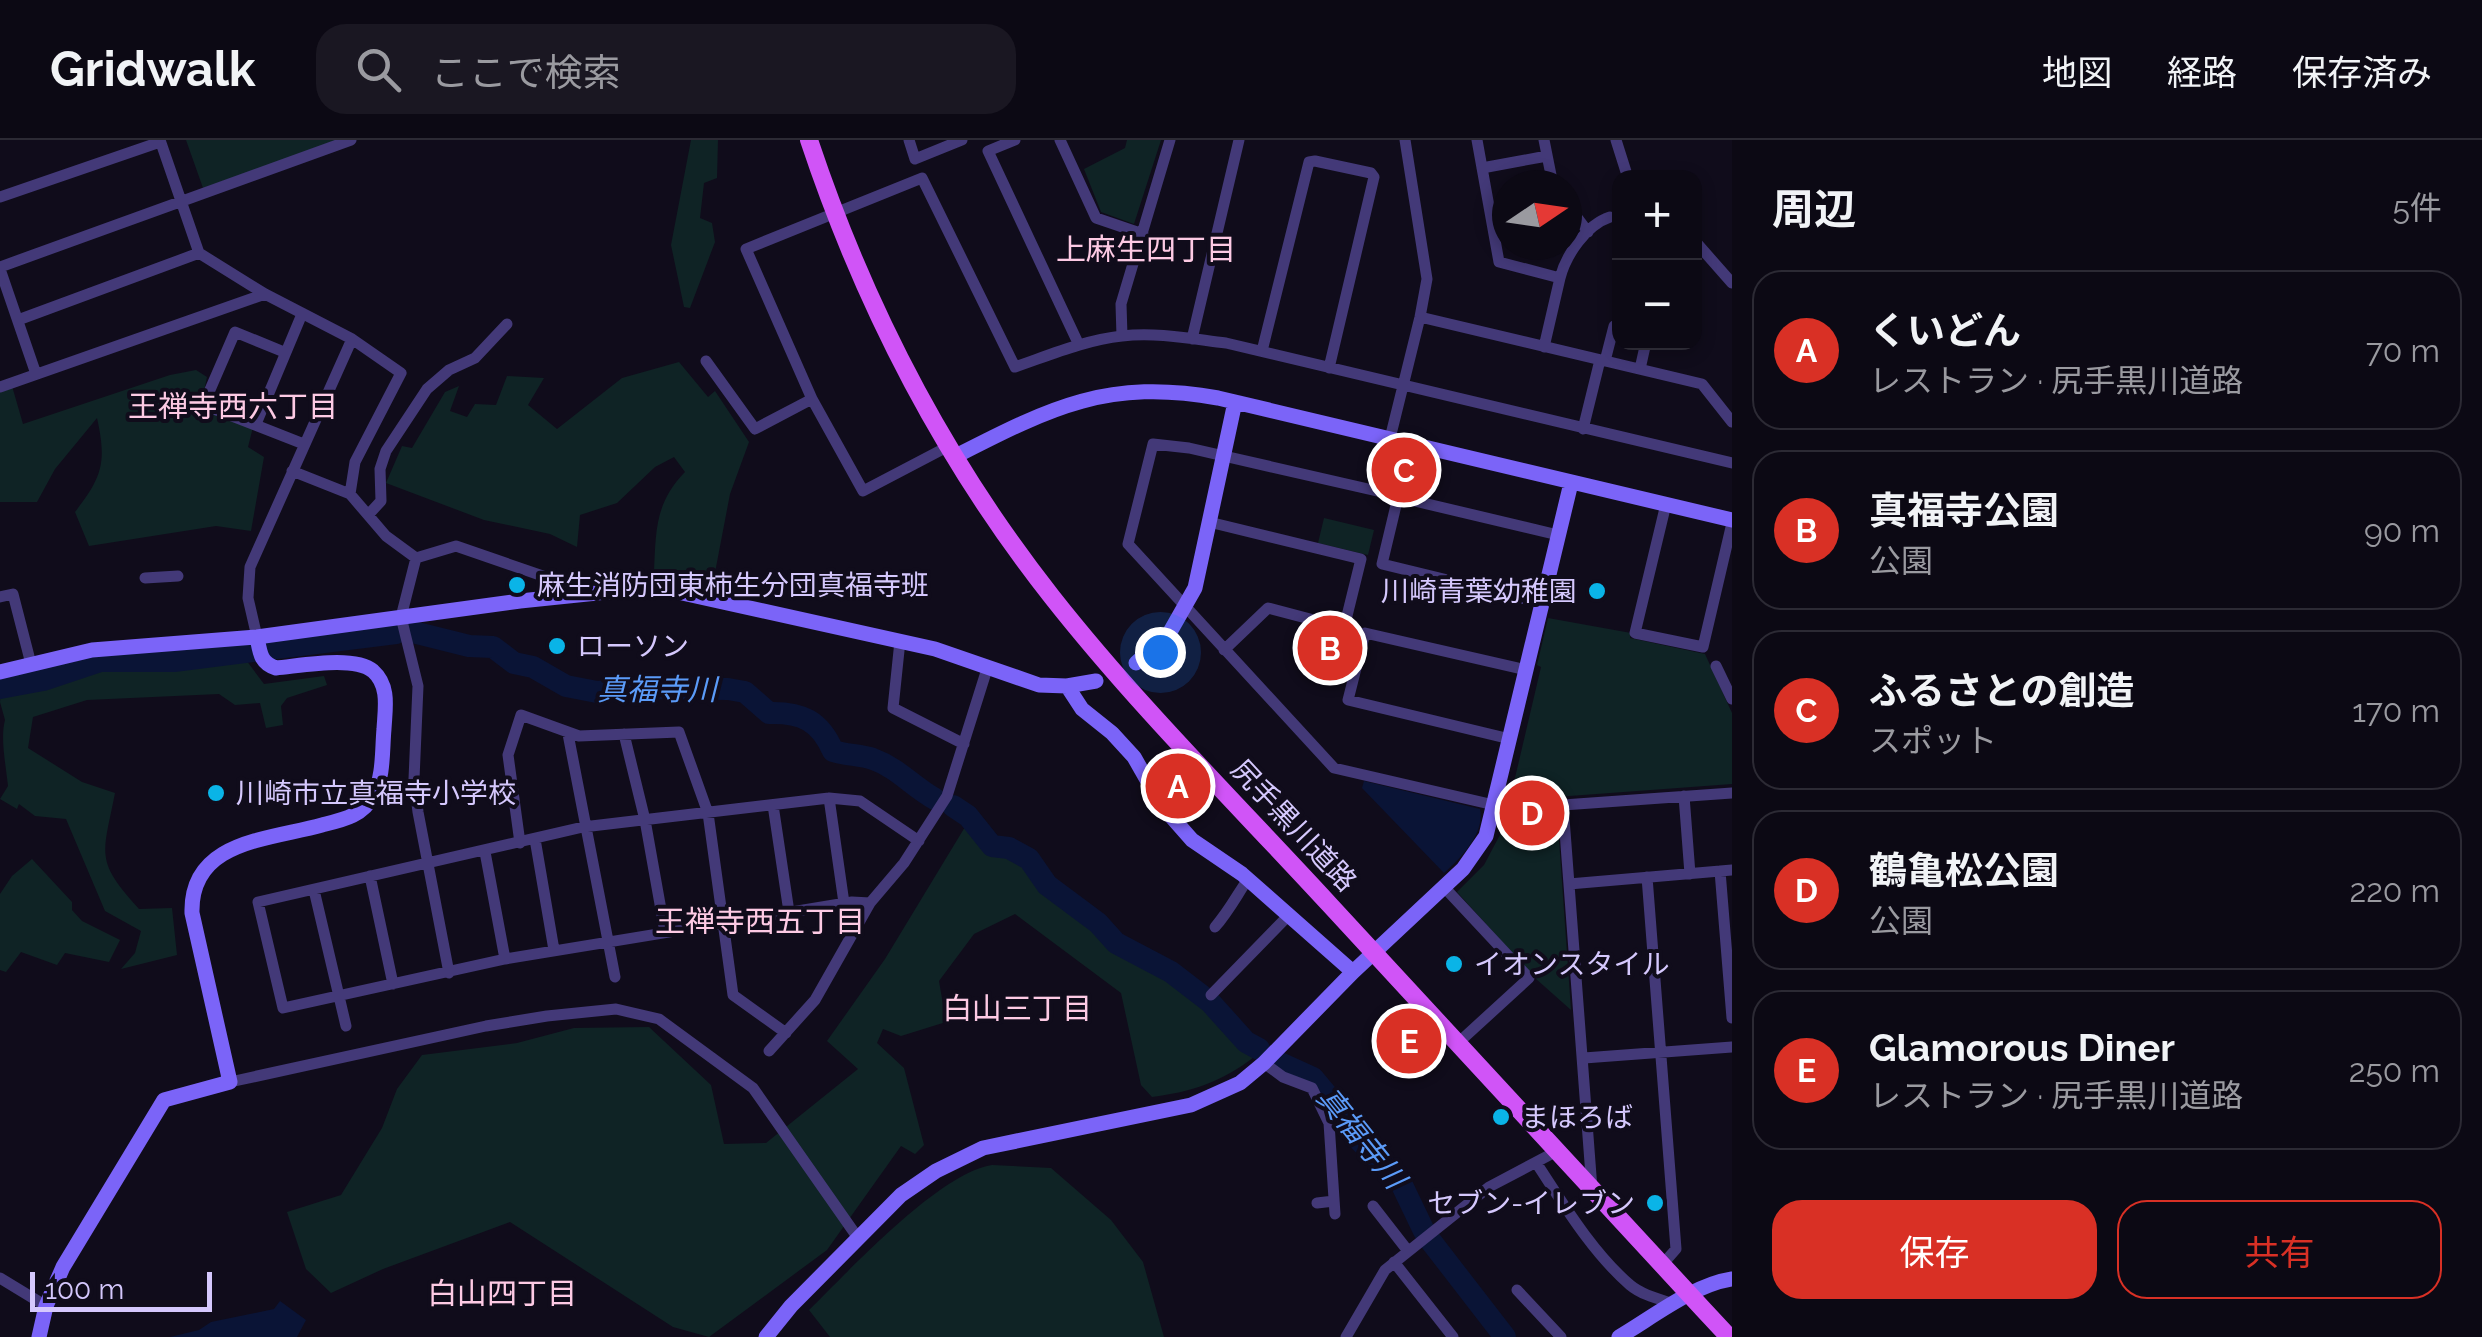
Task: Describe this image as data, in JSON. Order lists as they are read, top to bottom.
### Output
{
  "streets": {
    "main road": ["尻手黒川道路"]
  },
  "districts": [
    "上麻生四丁目",
    "王禅寺西六丁目",
    "王禅寺西五丁目",
    "白山三丁目",
    "白山四丁目"
  ],
  "water": ["真福寺川"],
  "places": [
    "麻生消防団東柿生分団真福寺班",
    "川崎青葉幼稚園",
    "ローソン",
    "川崎市立真福寺小学校",
    "イオンスタイル",
    "まほろば",
    "セブン-イレブン"
  ],
  "scale_bar": "100 m",
  "north": "right",
  "page": {
    "header": "Gridwalk",
    "search": "ここで検索",
    "nav": ["地図", "経路", "保存済み"],
    "heading": ["周辺", "5件"],
    "map_buttons": ["+", "−"],
    "list": [
      {
        "mark": "A",
        "name": "くいどん",
        "note": "レストラン · 尻手黒川道路",
        "value": "70 m"
      },
      {
        "mark": "B",
        "name": "真福寺公園",
        "note": "公園",
        "value": "90 m"
      },
      {
        "mark": "C",
        "name": "ふるさとの創造",
        "note": "スポット",
        "value": "170 m"
      },
      {
        "mark": "D",
        "name": "鶴亀松公園",
        "note": "公園",
        "value": "220 m"
      },
      {
        "mark": "E",
        "name": "Glamorous Diner",
        "note": "レストラン · 尻手黒川道路",
        "value": "250 m"
      }
    ],
    "pins": [
      "C",
      "B",
      "A",
      "D",
      "E"
    ],
    "buttons": ["保存", "共有"],
    "scale": "100 m"
  }
}
